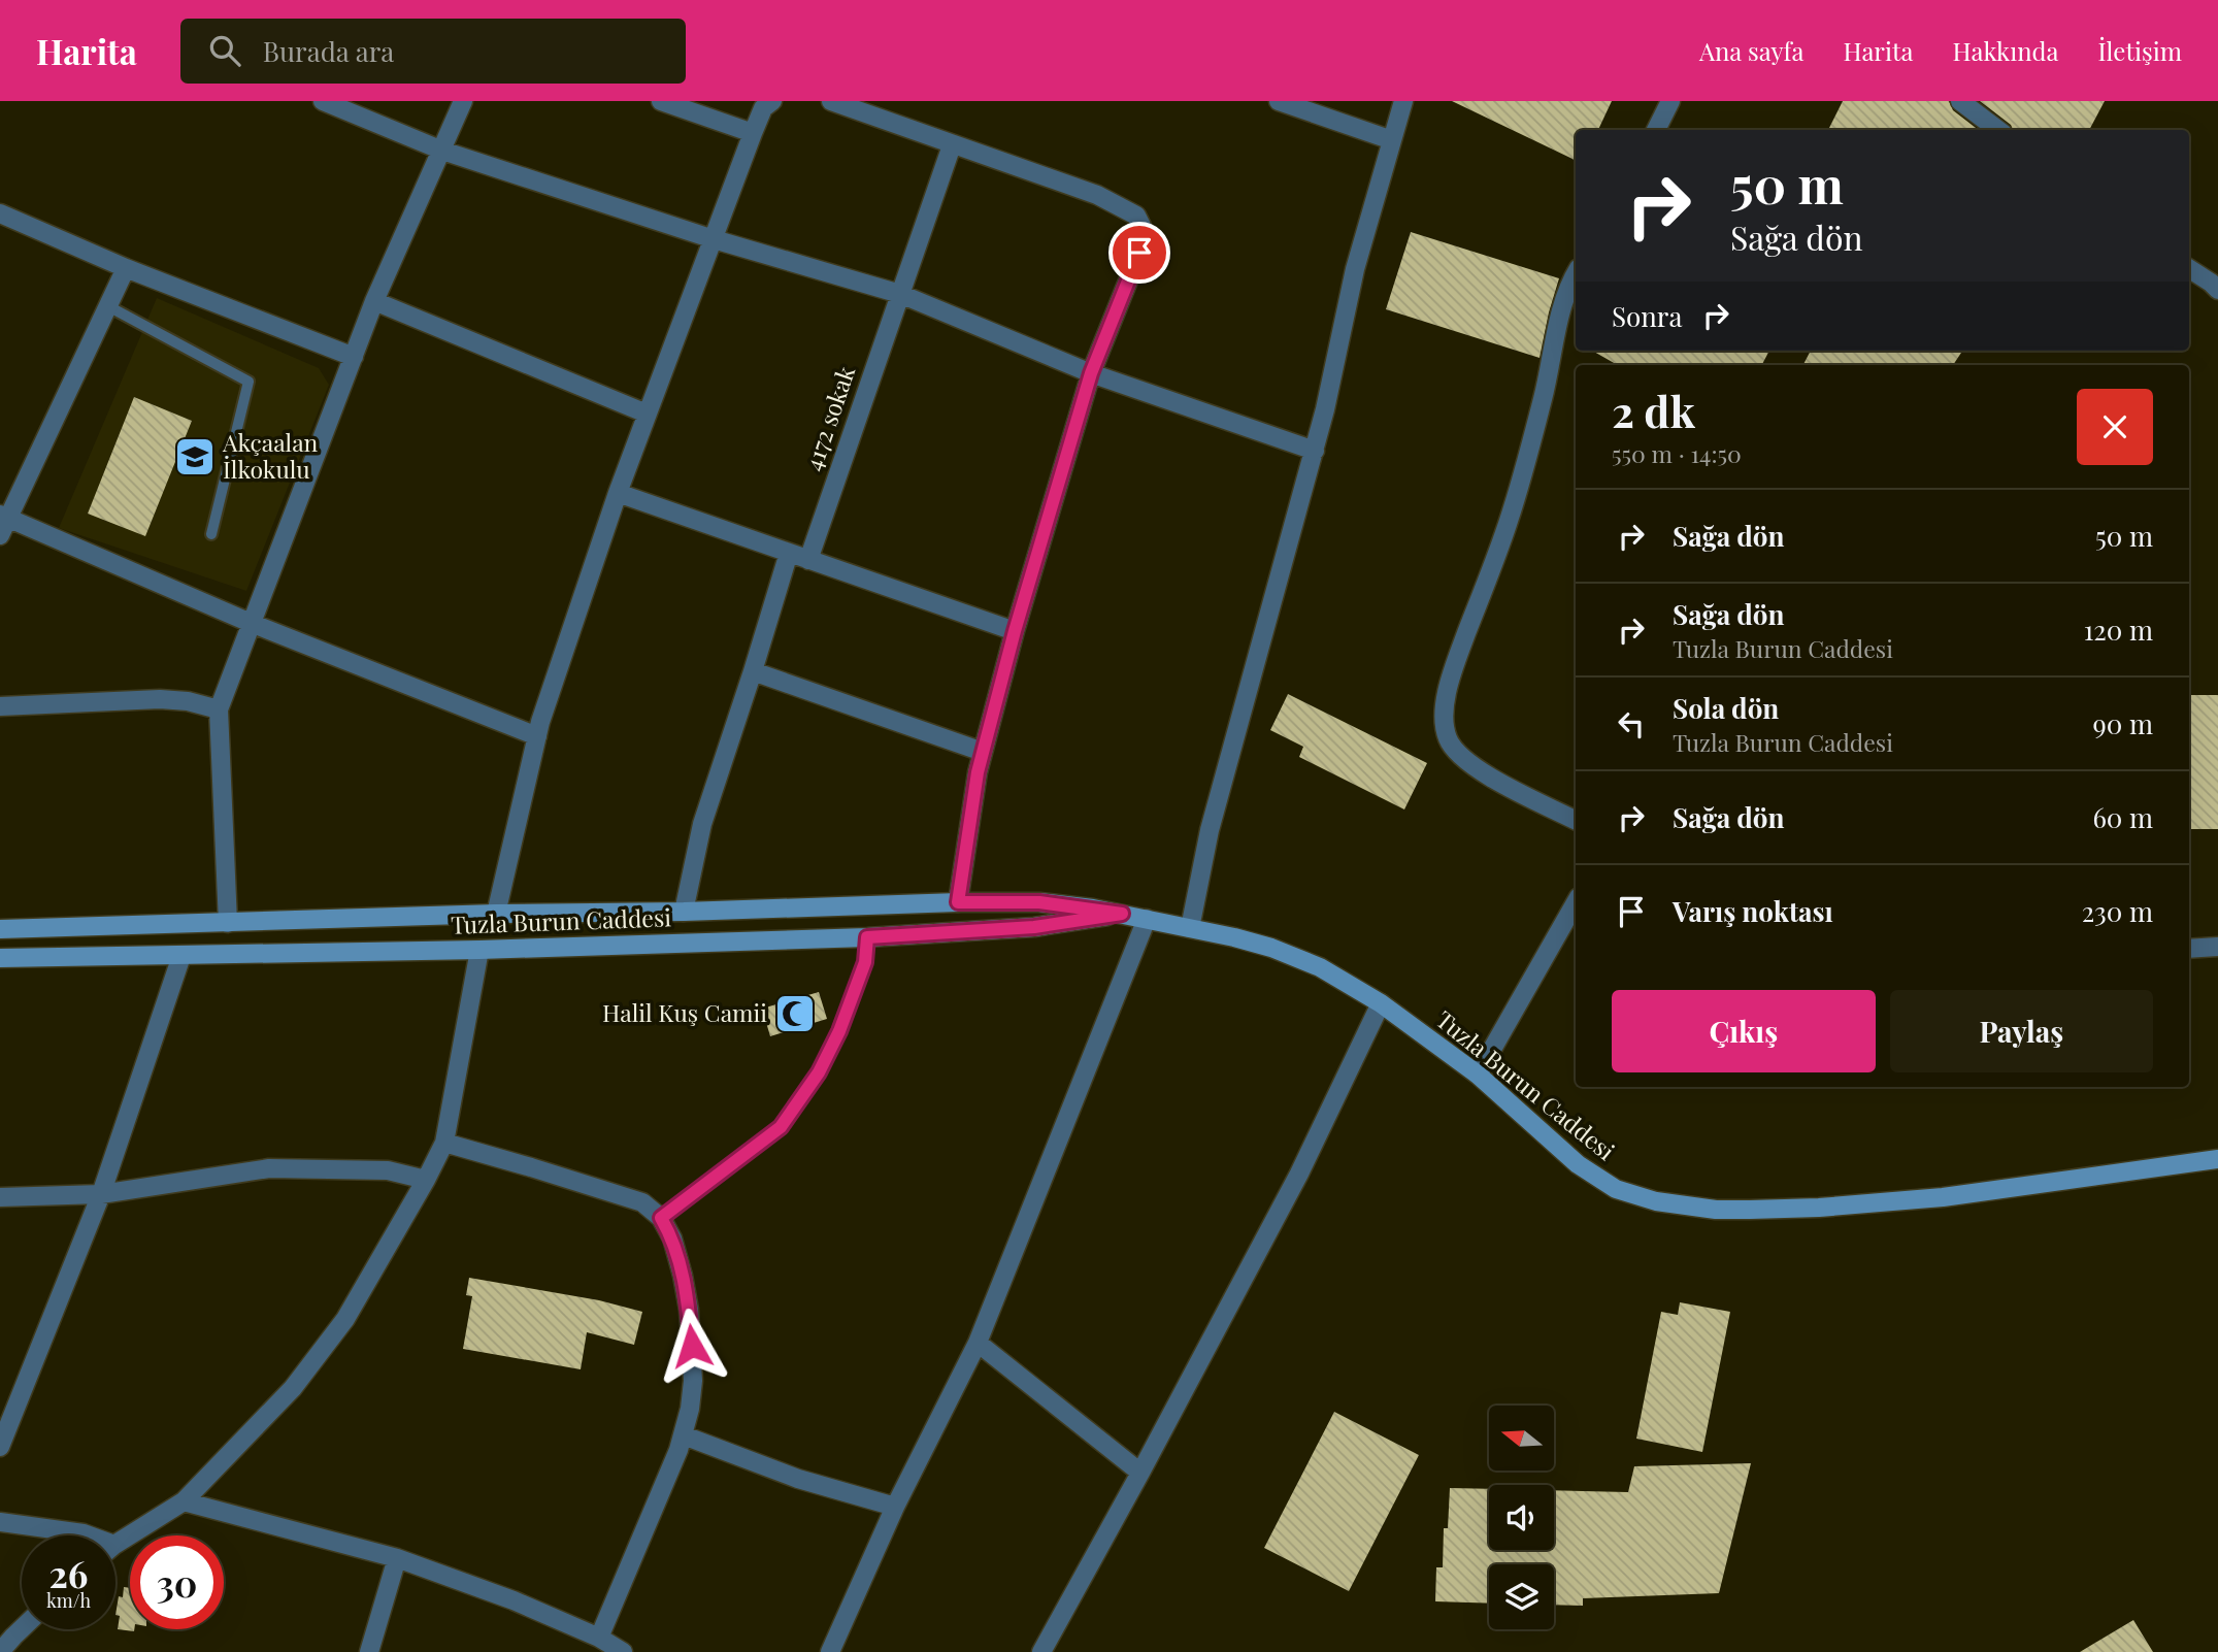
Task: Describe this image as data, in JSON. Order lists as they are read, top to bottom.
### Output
{
  "streets": {
    "main road": ["Tuzla Burun Caddesi"],
    "street": ["4172 sokak"]
  },
  "places": {
    "school or university": ["Akçaalan İlkokulu"],
    "mosque": ["Halil Kuş Camii"]
  },
  "north": "left",
  "page": {
    "header": "Harita",
    "search": "Burada ara",
    "nav": [
      "Ana sayfa",
      "Harita",
      "Hakkında",
      "İletişim"
    ],
    "turn": ["50 m", "Sağa dön"],
    "then": "Sonra",
    "heading": ["2 dk", "550 m · 14:50"],
    "list": [
      {
        "name": "Sağa dön",
        "value": "50 m"
      },
      {
        "name": "Sağa dön",
        "note": "Tuzla Burun Caddesi",
        "value": "120 m"
      },
      {
        "name": "Sola dön",
        "note": "Tuzla Burun Caddesi",
        "value": "90 m"
      },
      {
        "name": "Sağa dön",
        "value": "60 m"
      },
      {
        "name": "Varış noktası",
        "value": "230 m"
      }
    ],
    "buttons": ["Çıkış", "Paylaş"],
    "speed": "26 km/h",
    "limit": "30"
  }
}
